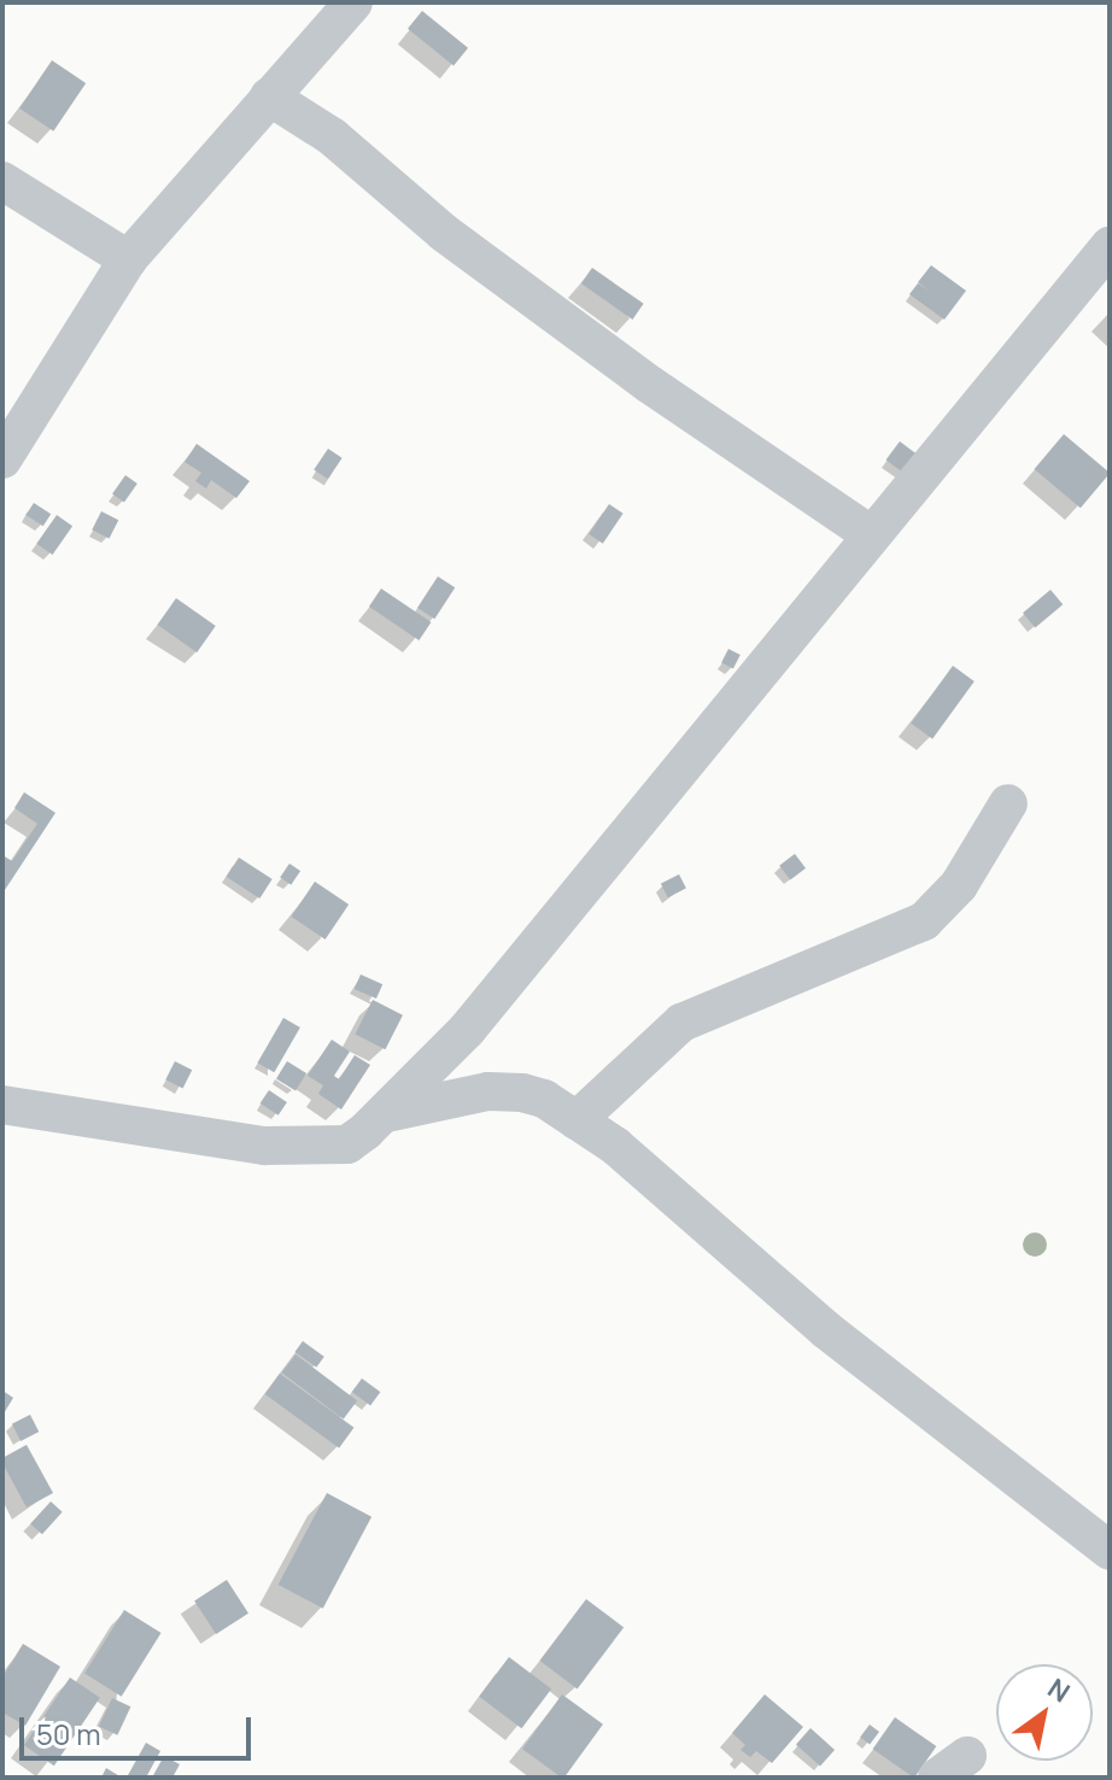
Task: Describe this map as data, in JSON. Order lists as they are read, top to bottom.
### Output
{
  "scale_bar": "50 m",
  "north": "top right"
}
